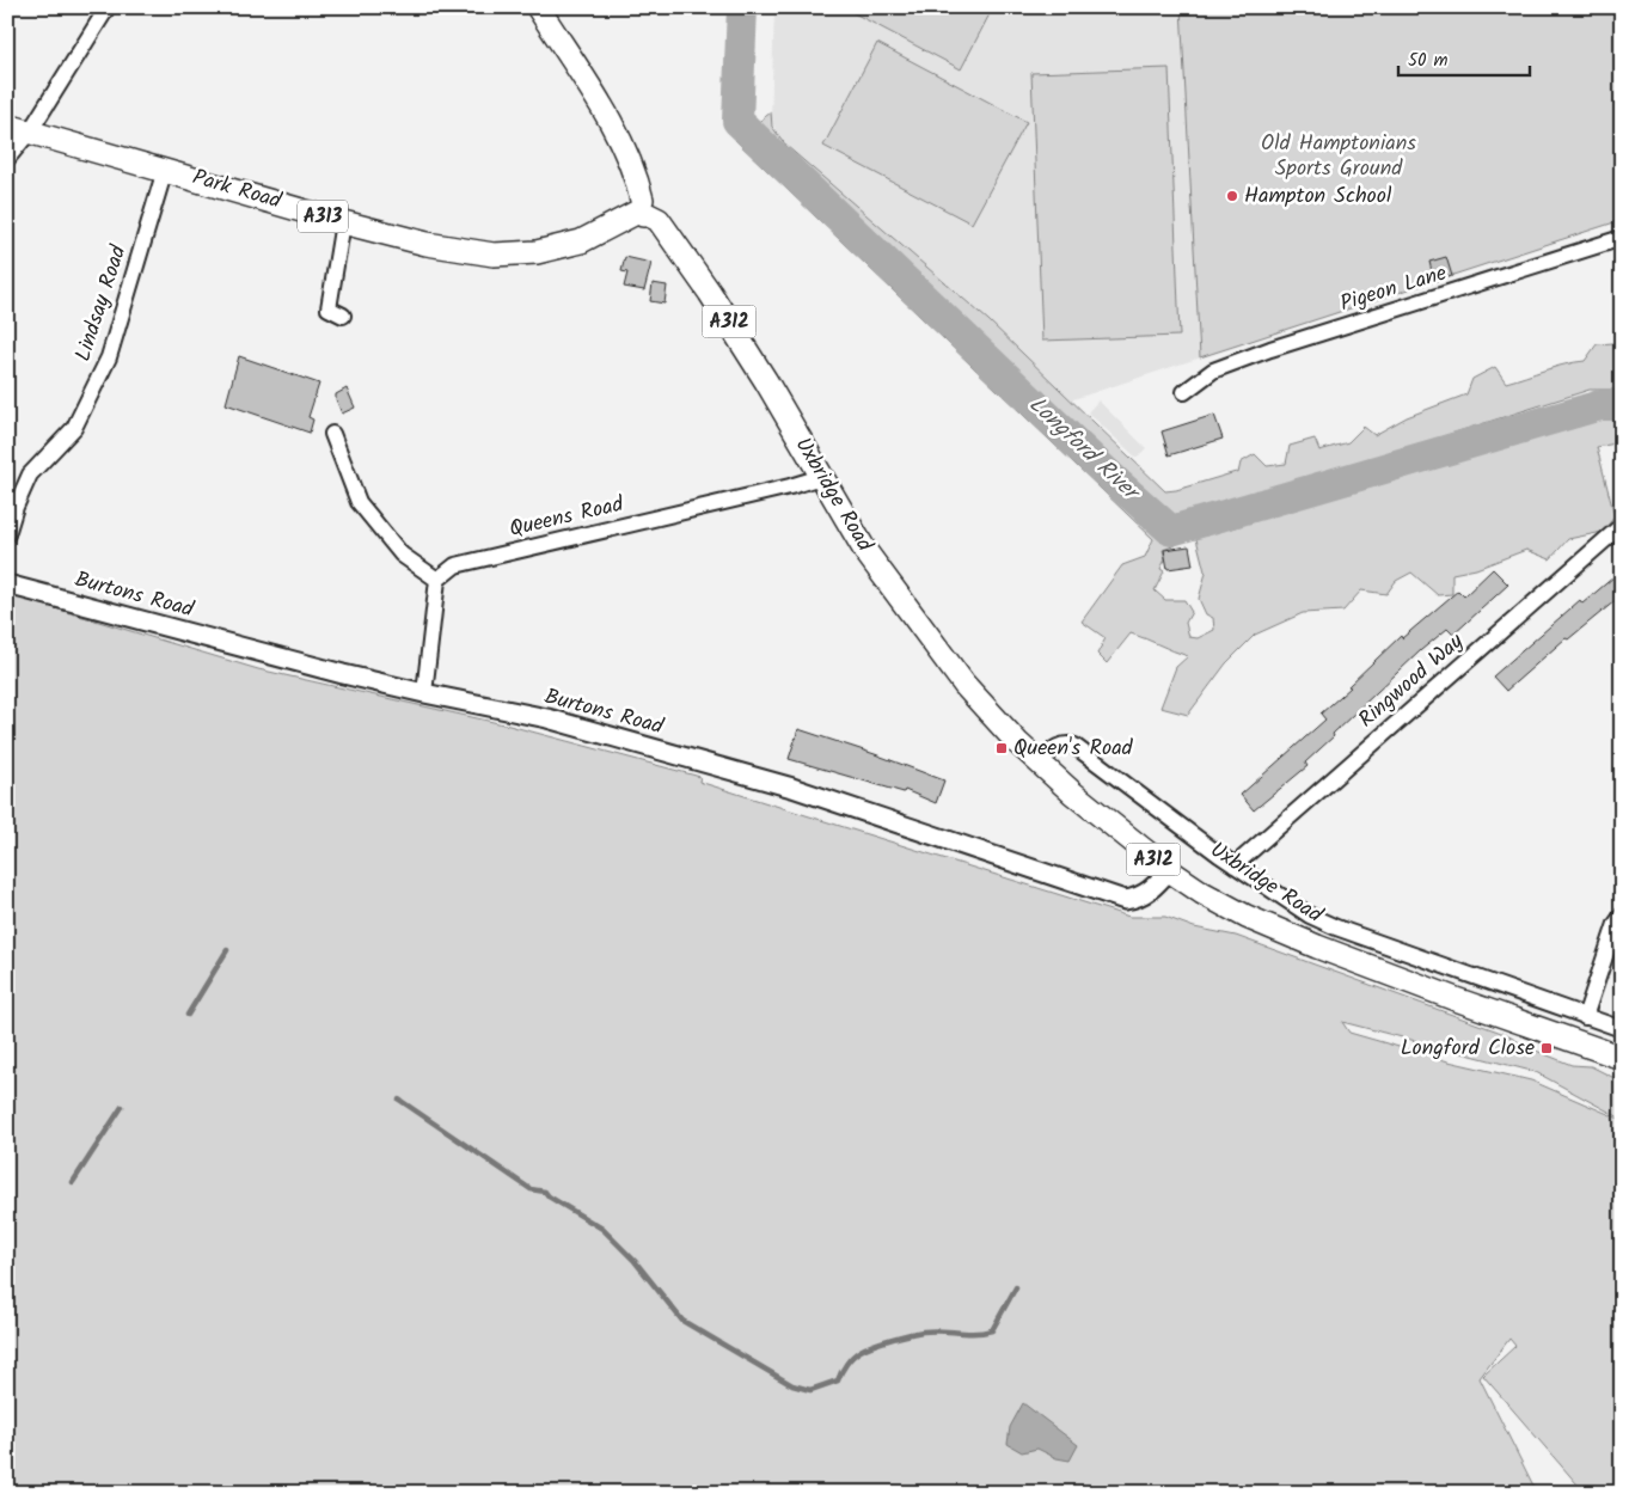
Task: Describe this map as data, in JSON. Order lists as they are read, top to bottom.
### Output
{
  "streets": {
    "main road": [
      "Park Road",
      "A313",
      "A312",
      "Uxbridge Road"
    ],
    "street": [
      "Pigeon Lane",
      "Lindsay Road",
      "Queens Road",
      "Burtons Road",
      "Ringwood Way"
    ]
  },
  "crossings": [
    ["Park Road", "Lindsay Road"],
    ["Park Road", "Uxbridge Road"],
    ["Uxbridge Road", "Queens Road"],
    ["Uxbridge Road", "Burtons Road"],
    ["Uxbridge Road", "Ringwood Way"]
  ],
  "water": ["Longford River"],
  "parks": ["Old Hamptonians Sports Ground"],
  "places": {
    "other": ["Hampton School"],
    "transit": ["Queen's Road", "Longford Close"]
  },
  "scale_bar": "50 m"
}
